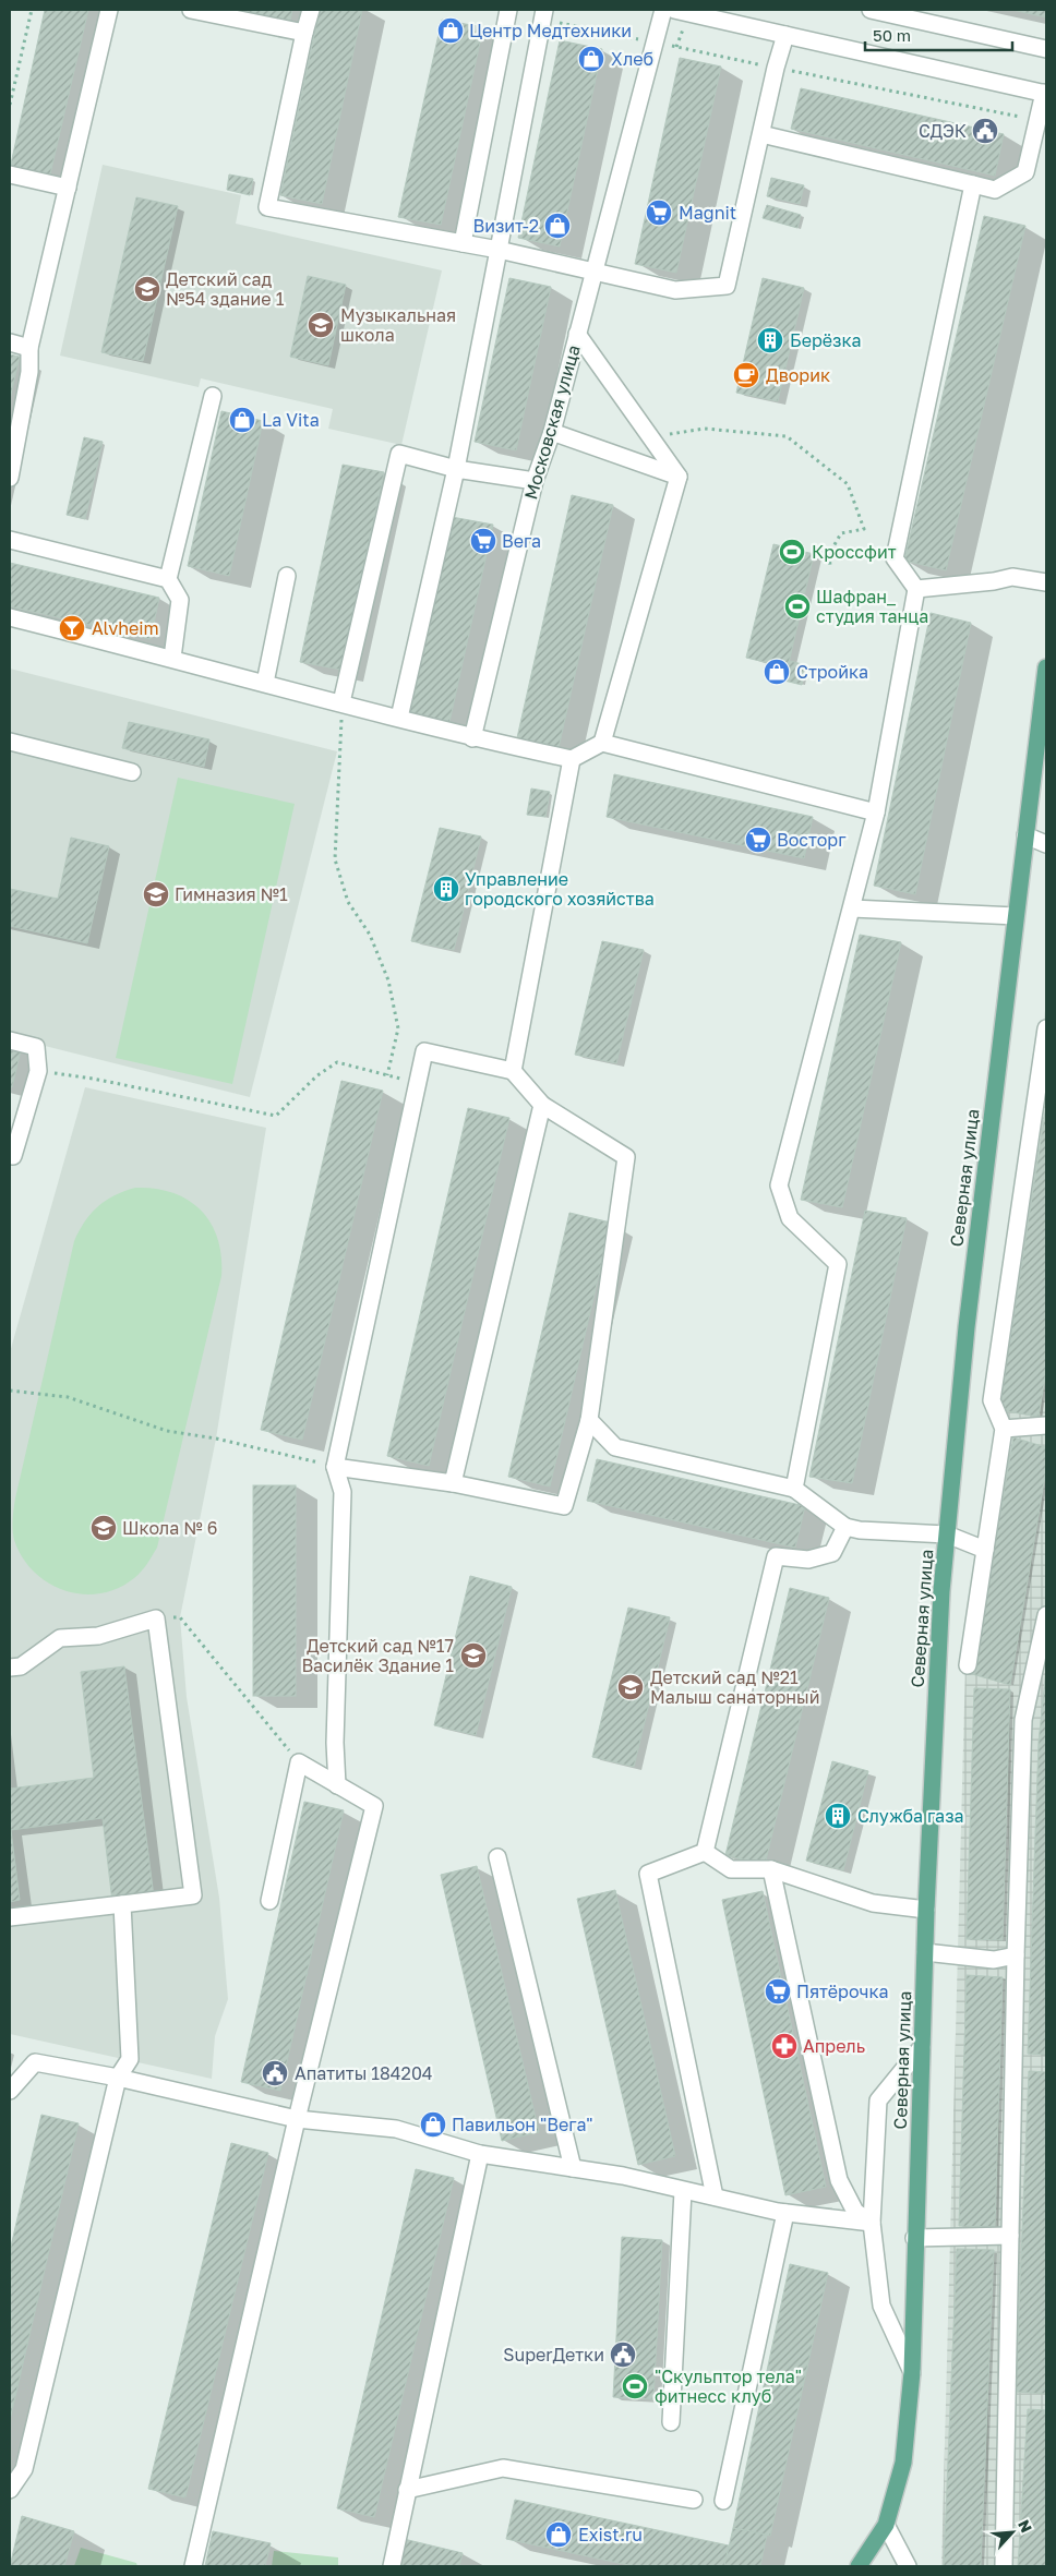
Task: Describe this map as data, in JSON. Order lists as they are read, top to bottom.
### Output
{
  "streets": {
    "main road": ["Северная улица"],
    "street": ["Московская улица"]
  },
  "places": {
    "shop": [
      "Центр Медтехники",
      "Хлеб",
      "Визит-2",
      "La Vita",
      "Стройка",
      "Павильон \"Вега\"",
      "Exist.ru"
    ],
    "public building": ["СДЭК", "Апатиты 184204", "SuperДетки"],
    "supermarket": [
      "Magnit",
      "Вега",
      "Восторг",
      "Пятёрочка"
    ],
    "school or university": [
      "Детский сад №54 здание 1",
      "Музыкальная школа",
      "Гимназия №1",
      "Школа № 6",
      "Детский сад №17 Василёк Здание 1",
      "Детский сад №21 Малыш санаторный"
    ],
    "building": ["Берёзка", "Управление городского хозяйства", "Служба газа"],
    "cafe": ["Дворик"],
    "sports": ["Кроссфит", "Шафран_ студия танца", "\"Скульптор тела\" фитнесс клуб"],
    "bar": ["Alvheim"],
    "pharmacy": ["Апрель"]
  },
  "scale_bar": "50 m",
  "north": "top right"
}
